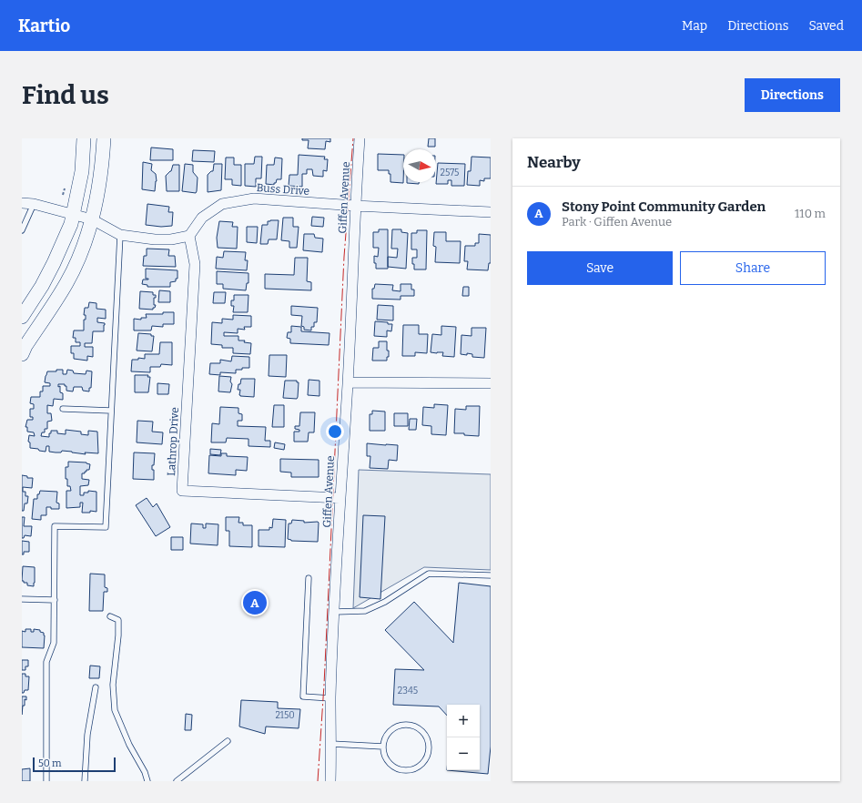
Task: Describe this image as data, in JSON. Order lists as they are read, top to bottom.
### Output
{
  "streets": {
    "street": ["Buss Drive", "Giffen Avenue", "Lathrop Drive"]
  },
  "crossings": [
    ["Buss Drive", "Giffen Avenue"],
    ["Buss Drive", "Lathrop Drive"],
    ["Giffen Avenue", "Lathrop Drive"]
  ],
  "house_numbers": ["2575", "2345", "2150"],
  "scale_bar": "50 m",
  "north": "right",
  "page": {
    "header": "Kartio",
    "nav": ["Map", "Directions", "Saved"],
    "buttons": [
      "Directions",
      ["Save", "Share"]
    ],
    "title": "Find us",
    "heading": "Nearby",
    "list": [
      {
        "mark": "A",
        "name": "Stony Point Community Garden",
        "note": "Park · Giffen Avenue",
        "value": "110 m"
      }
    ],
    "pins": "A",
    "map_buttons": ["+", "−"],
    "scale": "50 m"
  }
}
